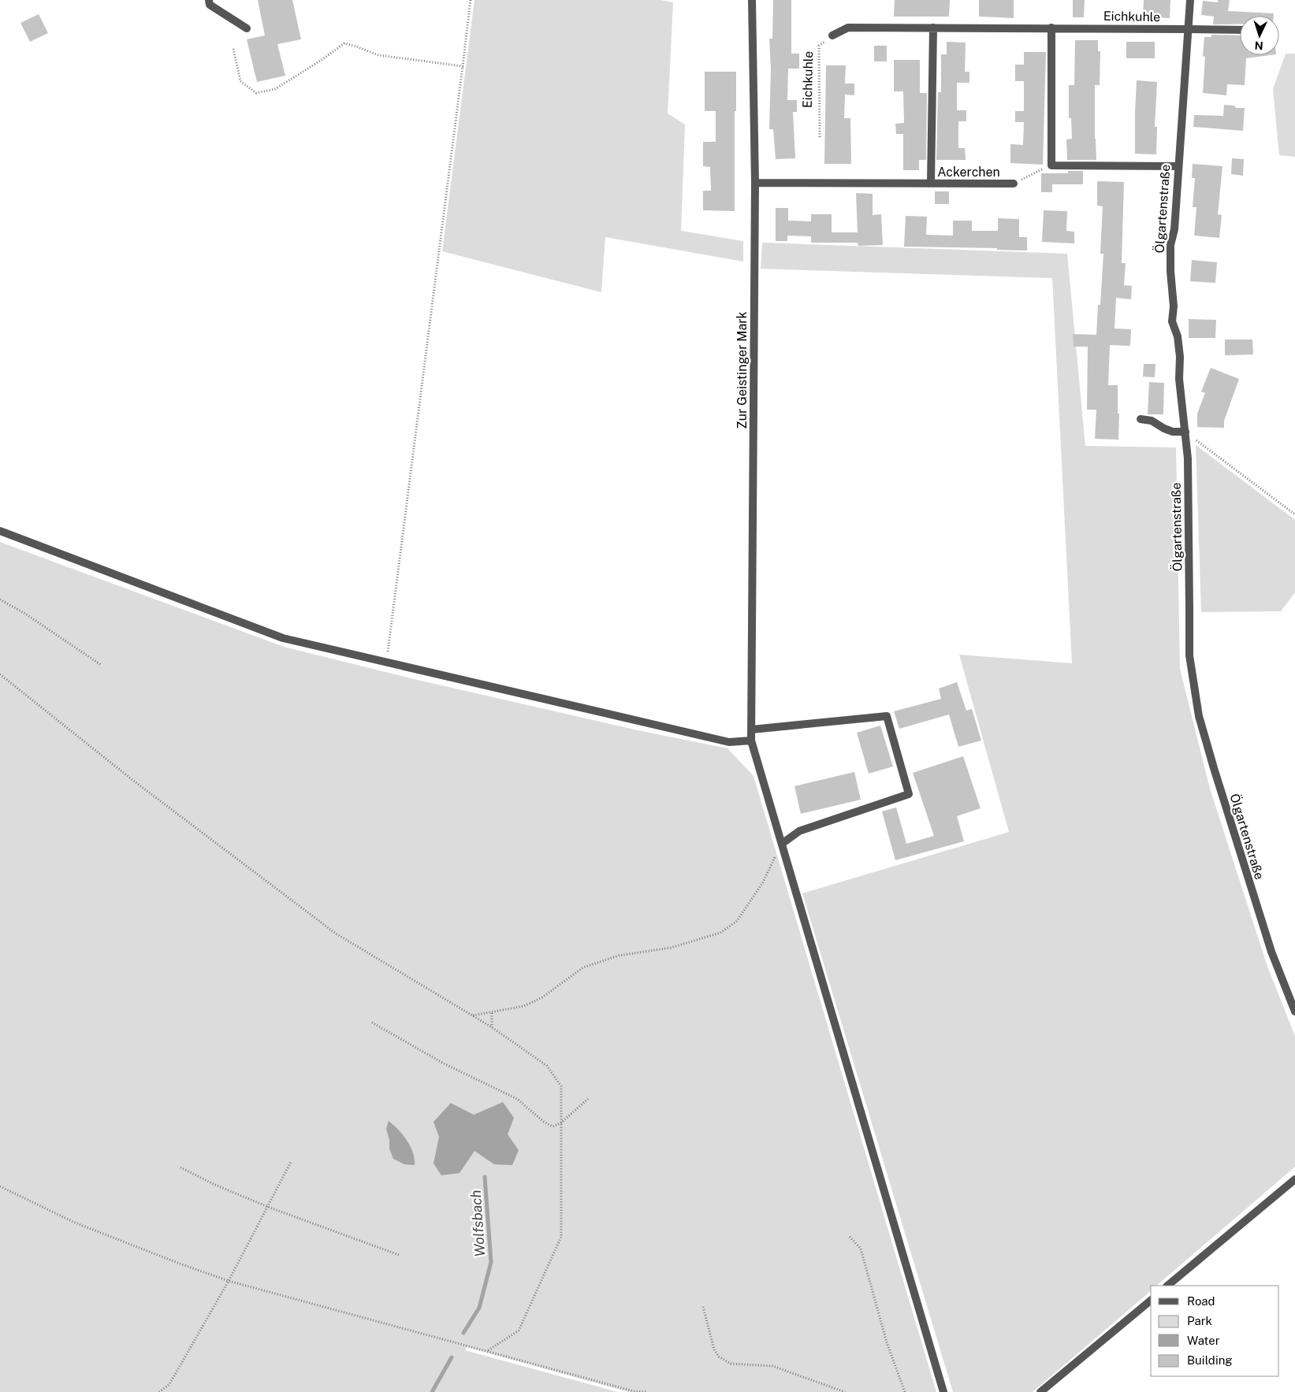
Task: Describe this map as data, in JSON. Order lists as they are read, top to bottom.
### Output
{
  "streets": {
    "street": [
      "Eichkuhle",
      "Ackerchen",
      "Ölgartenstraße",
      "Zur Geistinger Mark"
    ]
  },
  "crossings": [
    ["Eichkuhle", "Ölgartenstraße"],
    ["Ackerchen", "Zur Geistinger Mark"]
  ],
  "water": ["Wolfsbach"],
  "legend": [
    "Road",
    "Park",
    "Water",
    "Building"
  ],
  "north": "bottom"
}
